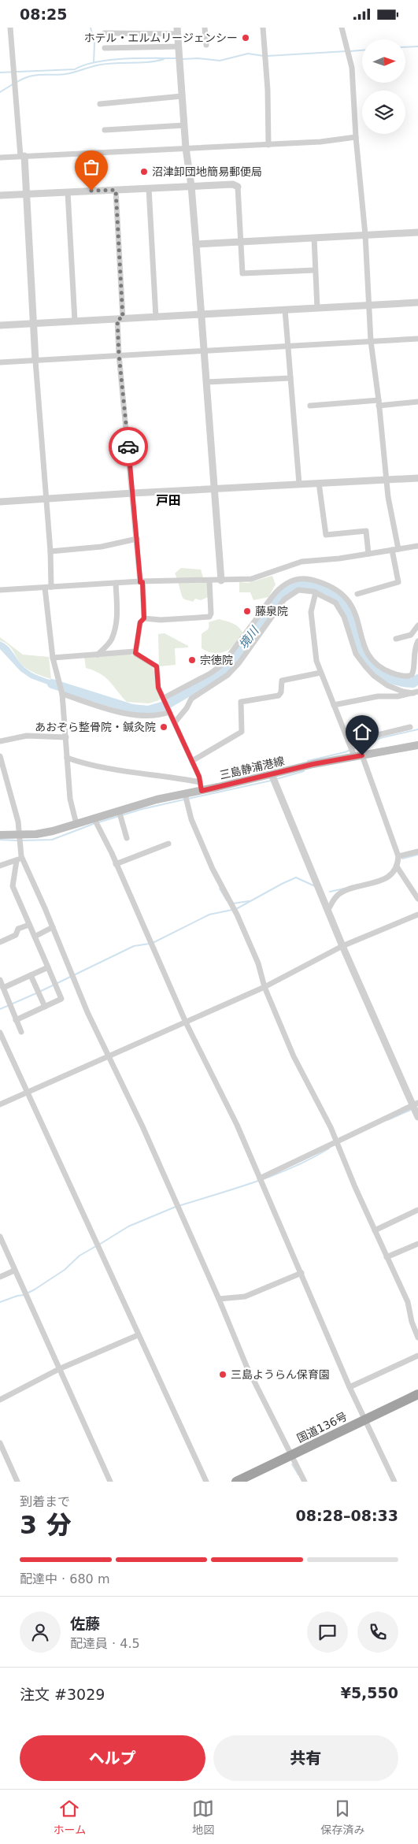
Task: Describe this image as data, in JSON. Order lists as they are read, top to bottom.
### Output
{
  "streets": {
    "highway": ["国道136号"],
    "main road": ["三島静浦港線"]
  },
  "districts": ["戸田"],
  "water": ["境川"],
  "places": [
    "ホテル・エルムリージェンシー",
    "沼津卸団地簡易郵便局",
    "藤泉院",
    "宗徳院",
    "あおぞら整骨院・鍼灸院",
    "三島ようらん保育園"
  ],
  "north": "right",
  "page": {
    "status": "08:25",
    "heading": ["3 分", "到着まで", "08:28–08:33"],
    "panel": [
      "佐藤",
      "配達員 · 4.5",
      "注文 #3029",
      "¥5,550"
    ],
    "bar": "配達中 · 680 m",
    "buttons": ["ヘルプ", "共有"],
    "tabs": ["ホーム", "地図", "保存済み"]
  }
}
